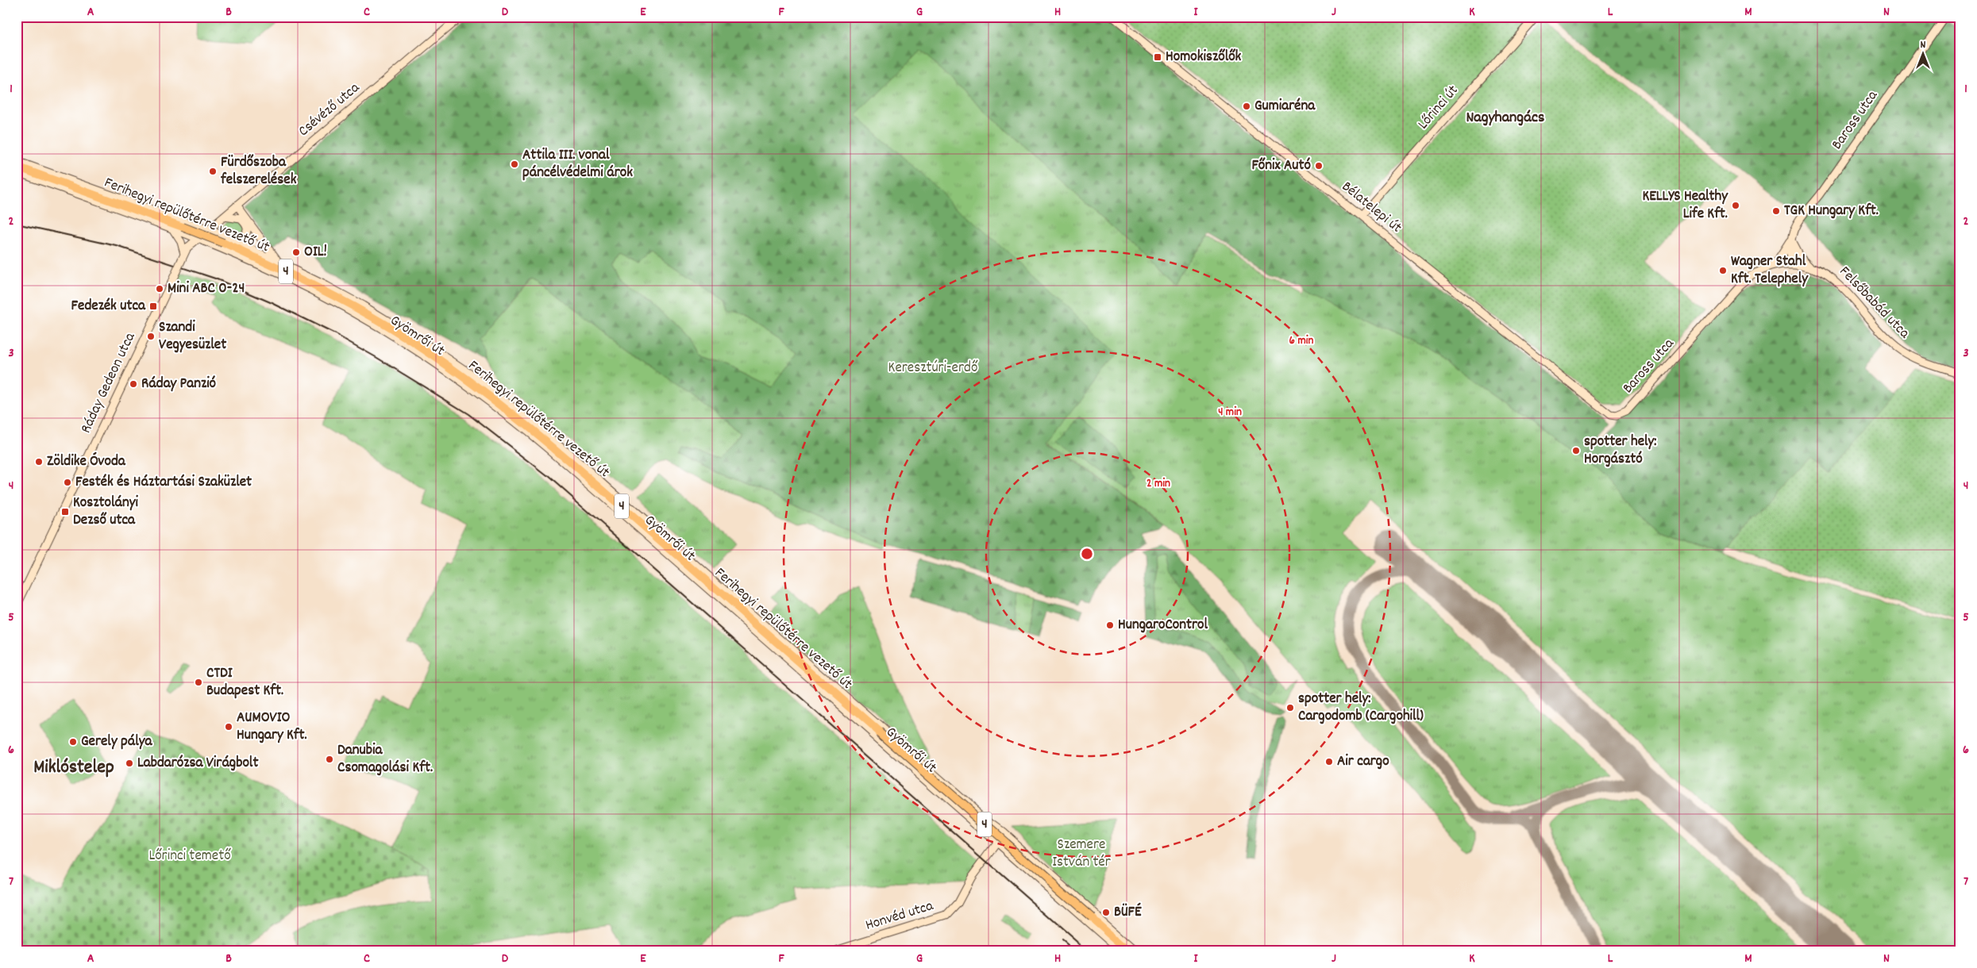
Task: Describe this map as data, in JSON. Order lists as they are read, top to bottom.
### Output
{
  "streets": {
    "main road": ["Ferihegyi repülőtérre vezető út", "4"],
    "street": [
      "Lőrinci út",
      "Csévéző utca",
      "Baross utca",
      "Bélatelepi út",
      "Felsőbabád utca",
      "Gyömrői út",
      "Ráday Gedeon utca",
      "Honvéd utca"
    ]
  },
  "crossings": [
    ["Lőrinci út", "Bélatelepi út"],
    ["Csévéző utca", "Gyömrői út"],
    ["Csévéző utca", "Ráday Gedeon utca"],
    ["Baross utca", "Bélatelepi út"],
    ["Baross utca", "Felsőbabád utca"],
    ["Ferihegyi repülőtérre vezető út", "Gyömrői út"],
    ["Gyömrői út", "Ráday Gedeon utca"],
    ["Gyömrői út", "Honvéd utca"]
  ],
  "districts": ["Nagyhangács", "Miklóstelep"],
  "parks": ["Keresztúri-erdő", "Szemere István tér", "Lőrinci temető"],
  "places": {
    "transit": ["Homokiszőlők", "Fedezék utca", "Kosztolányi Dezső utca"],
    "other": [
      "Gumiaréna",
      "Attila III. vonal páncélvédelmi árok",
      "Főnix Autó",
      "Fürdőszoba felszerelések",
      "KELLYS Healthy Life Kft.",
      "TGK Hungary Kft.",
      "OIL!",
      "Wagner Stahl Kft. Telephely",
      "Mini ABC 0-24",
      "Szandi Vegyesüzlet",
      "Ráday Panzió",
      "spotter hely: Horgásztó",
      "Zöldike Óvoda",
      "Festék és Háztartási Szaküzlet",
      "HungaroControl",
      "CTDI Budapest Kft.",
      "spotter hely: Cargodomb (Cargohill)",
      "AUMOVIO Hungary Kft.",
      "Gerely pálya",
      "Danubia Csomagolási Kft.",
      "Air cargo",
      "Labdarózsa Virágbolt",
      "BÜFÉ"
    ]
  },
  "north": "top",
  "grid": {
    "columns": [
      "A",
      "B",
      "C",
      "D",
      "E",
      "F",
      "G",
      "H",
      "I",
      "J",
      "K",
      "L",
      "M",
      "N"
    ],
    "rows": [
      "1",
      "2",
      "3",
      "4",
      "5",
      "6",
      "7"
    ]
  },
  "rings": ["6 min", "4 min", "2 min"]
}
